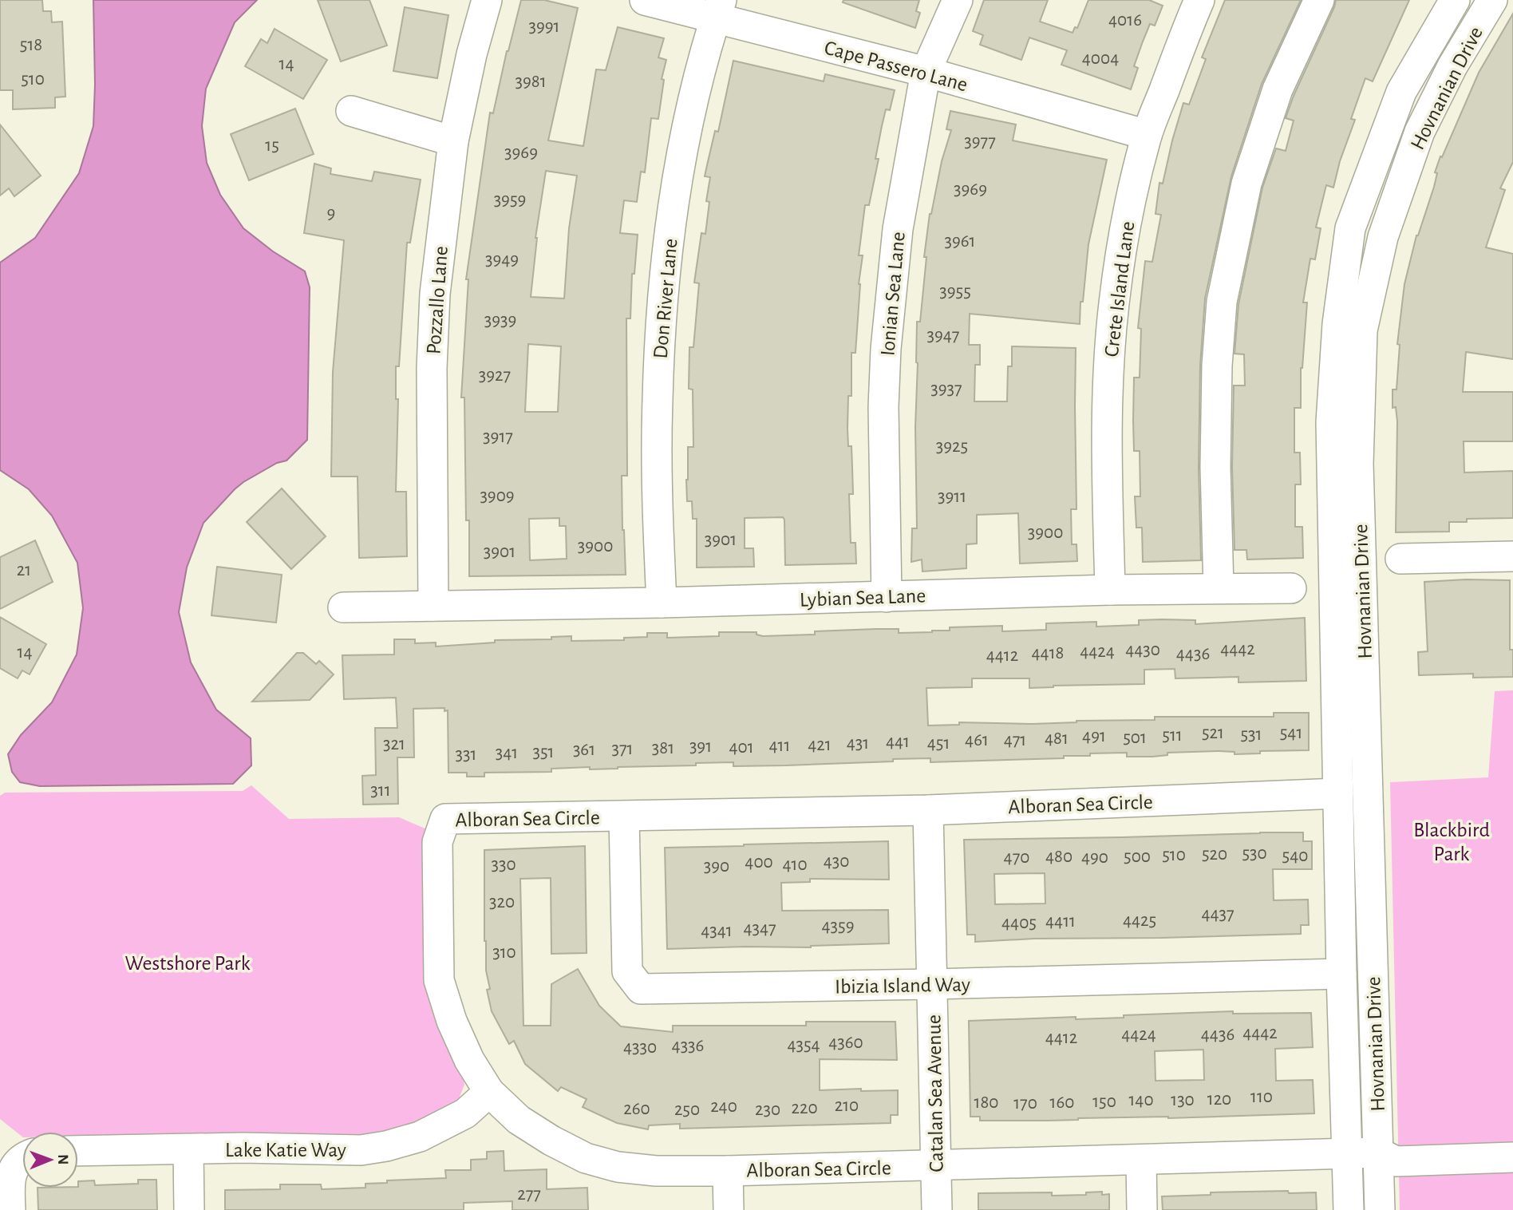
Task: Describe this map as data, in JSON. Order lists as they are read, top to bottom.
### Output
{
  "streets": {
    "street": [
      "Cape Passero Lane",
      "Hovnanian Drive",
      "Crete Island Lane",
      "Ionian Sea Lane",
      "Don River Lane",
      "Pozzallo Lane",
      "Lybian Sea Lane",
      "Alboran Sea Circle",
      "Ibizia Island Way",
      "Catalan Sea Avenue",
      "Lake Katie Way"
    ]
  },
  "crossings": [
    ["Cape Passero Lane", "Crete Island Lane"],
    ["Cape Passero Lane", "Ionian Sea Lane"],
    ["Cape Passero Lane", "Don River Lane"],
    ["Hovnanian Drive", "Alboran Sea Circle"],
    ["Hovnanian Drive", "Ibizia Island Way"],
    ["Crete Island Lane", "Lybian Sea Lane"],
    ["Ionian Sea Lane", "Lybian Sea Lane"],
    ["Don River Lane", "Lybian Sea Lane"],
    ["Pozzallo Lane", "Lybian Sea Lane"],
    ["Alboran Sea Circle", "Ibizia Island Way"],
    ["Alboran Sea Circle", "Catalan Sea Avenue"],
    ["Alboran Sea Circle", "Lake Katie Way"],
    ["Ibizia Island Way", "Catalan Sea Avenue"]
  ],
  "parks": ["Blackbird Park", "Westshore Park"],
  "house_numbers": [
    "4016",
    "3991",
    "518",
    "4004",
    "14",
    "510",
    "3981",
    "3977",
    "15",
    "3969",
    "3969",
    "3959",
    "9",
    "3961",
    "3949",
    "3955",
    "3939",
    "3947",
    "3927",
    "3937",
    "3917",
    "3925",
    "3909",
    "3911",
    "3900",
    "3901",
    "3900",
    "3901",
    "21",
    "4442",
    "4430",
    "4424",
    "14",
    "4418",
    "4436",
    "4412",
    "521",
    "541",
    "531",
    "511",
    "491",
    "501",
    "481",
    "461",
    "471",
    "441",
    "431",
    "451",
    "321",
    "421",
    "411",
    "391",
    "401",
    "381",
    "371",
    "361",
    "351",
    "341",
    "331",
    "311",
    "530",
    "520",
    "510",
    "540",
    "480",
    "500",
    "470",
    "490",
    "430",
    "400",
    "330",
    "410",
    "390",
    "320",
    "4437",
    "4425",
    "4411",
    "4405",
    "4359",
    "4347",
    "4341",
    "310",
    "4442",
    "4424",
    "4436",
    "4412",
    "4360",
    "4354",
    "4336",
    "4330",
    "110",
    "120",
    "140",
    "130",
    "150",
    "180",
    "160",
    "170",
    "210",
    "240",
    "220",
    "260",
    "250",
    "230",
    "277"
  ],
  "north": "right"
}
